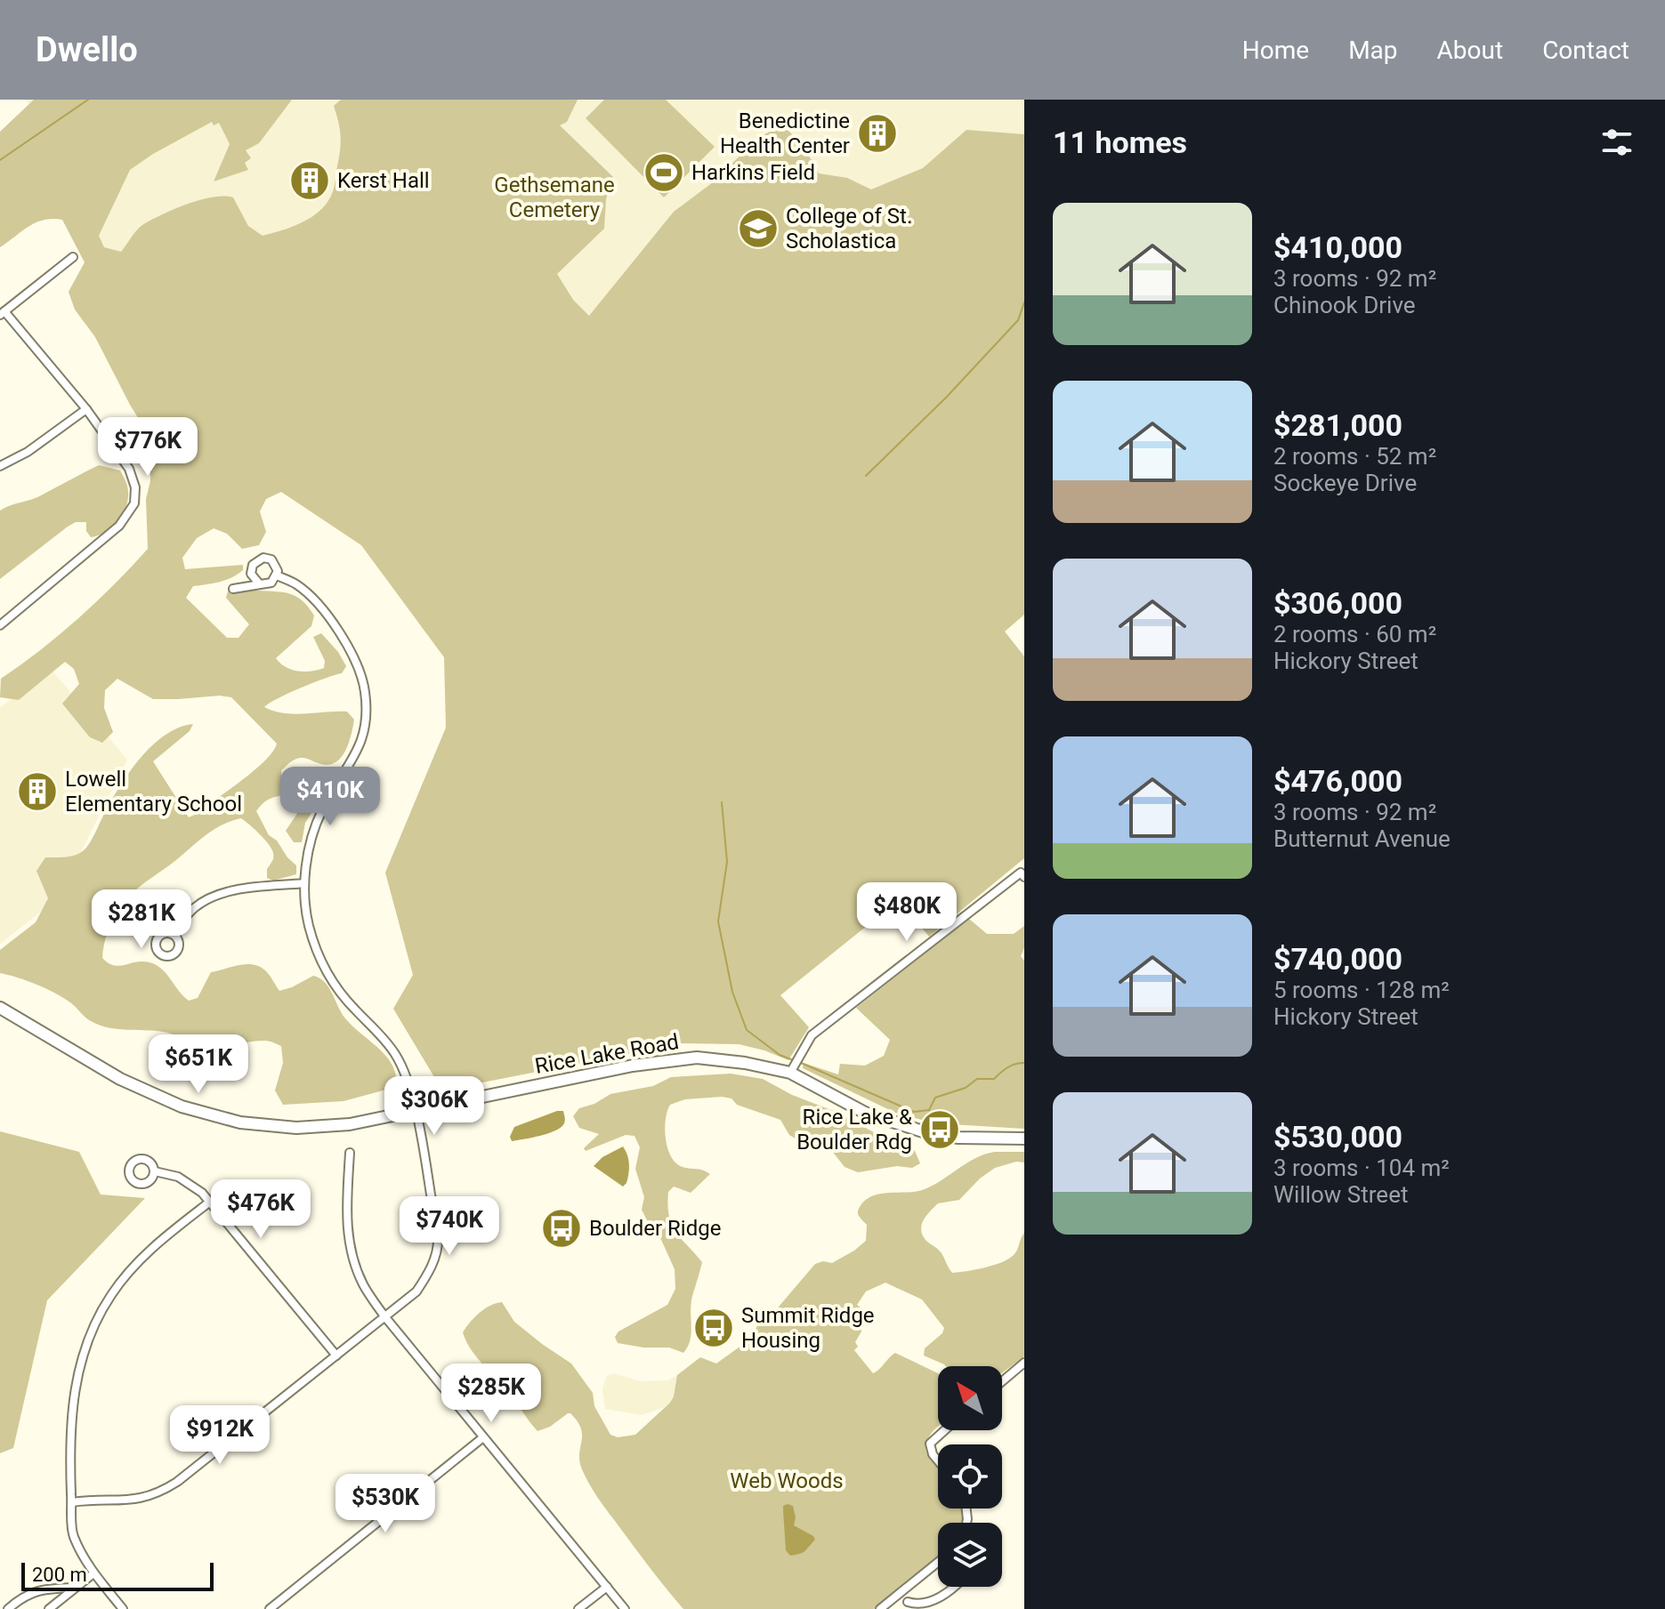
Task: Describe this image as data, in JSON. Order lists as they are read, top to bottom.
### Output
{
  "streets": {
    "main road": ["Rice Lake Road"]
  },
  "parks": ["Gethsemane Cemetery", "Web Woods"],
  "places": {
    "building": ["Benedictine Health Center", "Kerst Hall", "Lowell Elementary School"],
    "sports": ["Harkins Field"],
    "school or university": ["College of St. Scholastica"],
    "bus stop": ["Rice Lake & Boulder Rdg", "Boulder Ridge", "Summit Ridge Housing"]
  },
  "scale_bar": "200 m",
  "north": "top left",
  "page": {
    "header": "Dwello",
    "nav": [
      "Home",
      "Map",
      "About",
      "Contact"
    ],
    "heading": "11 homes",
    "list": [
      {
        "name": "$410,000",
        "note": "3 rooms · 92 m² · Chinook Drive"
      },
      {
        "name": "$281,000",
        "note": "2 rooms · 52 m² · Sockeye Drive"
      },
      {
        "name": "$306,000",
        "note": "2 rooms · 60 m² · Hickory Street"
      },
      {
        "name": "$476,000",
        "note": "3 rooms · 92 m² · Butternut Avenue"
      },
      {
        "name": "$740,000",
        "note": "5 rooms · 128 m² · Hickory Street"
      },
      {
        "name": "$530,000",
        "note": "3 rooms · 104 m² · Willow Street"
      }
    ],
    "price": [
      "$776K",
      "$410K",
      "$480K",
      "$281K",
      "$651K",
      "$306K",
      "$476K",
      "$740K",
      "$285K",
      "$912K",
      "$530K"
    ],
    "scale": "200 m"
  }
}
